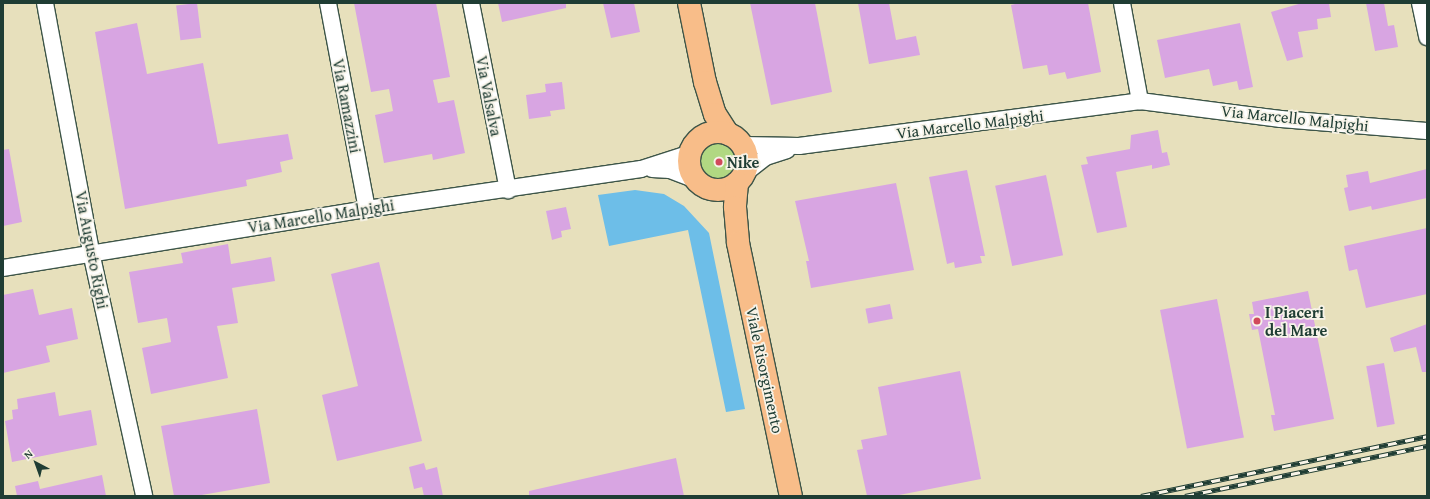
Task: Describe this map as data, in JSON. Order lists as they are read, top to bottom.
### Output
{
  "streets": {
    "main road": ["Viale Risorgimento"],
    "street": [
      "Via Valsalva",
      "Via Ramazzini",
      "Via Marcello Malpighi",
      "Via Augusto Righi"
    ]
  },
  "crossings": [
    ["Via Valsalva", "Via Marcello Malpighi"],
    ["Via Ramazzini", "Via Marcello Malpighi"],
    ["Via Marcello Malpighi", "Via Augusto Righi"],
    ["Via Marcello Malpighi", "Viale Risorgimento"]
  ],
  "places": ["Nike", "I Piaceri del Mare"],
  "north": "top left"
}
